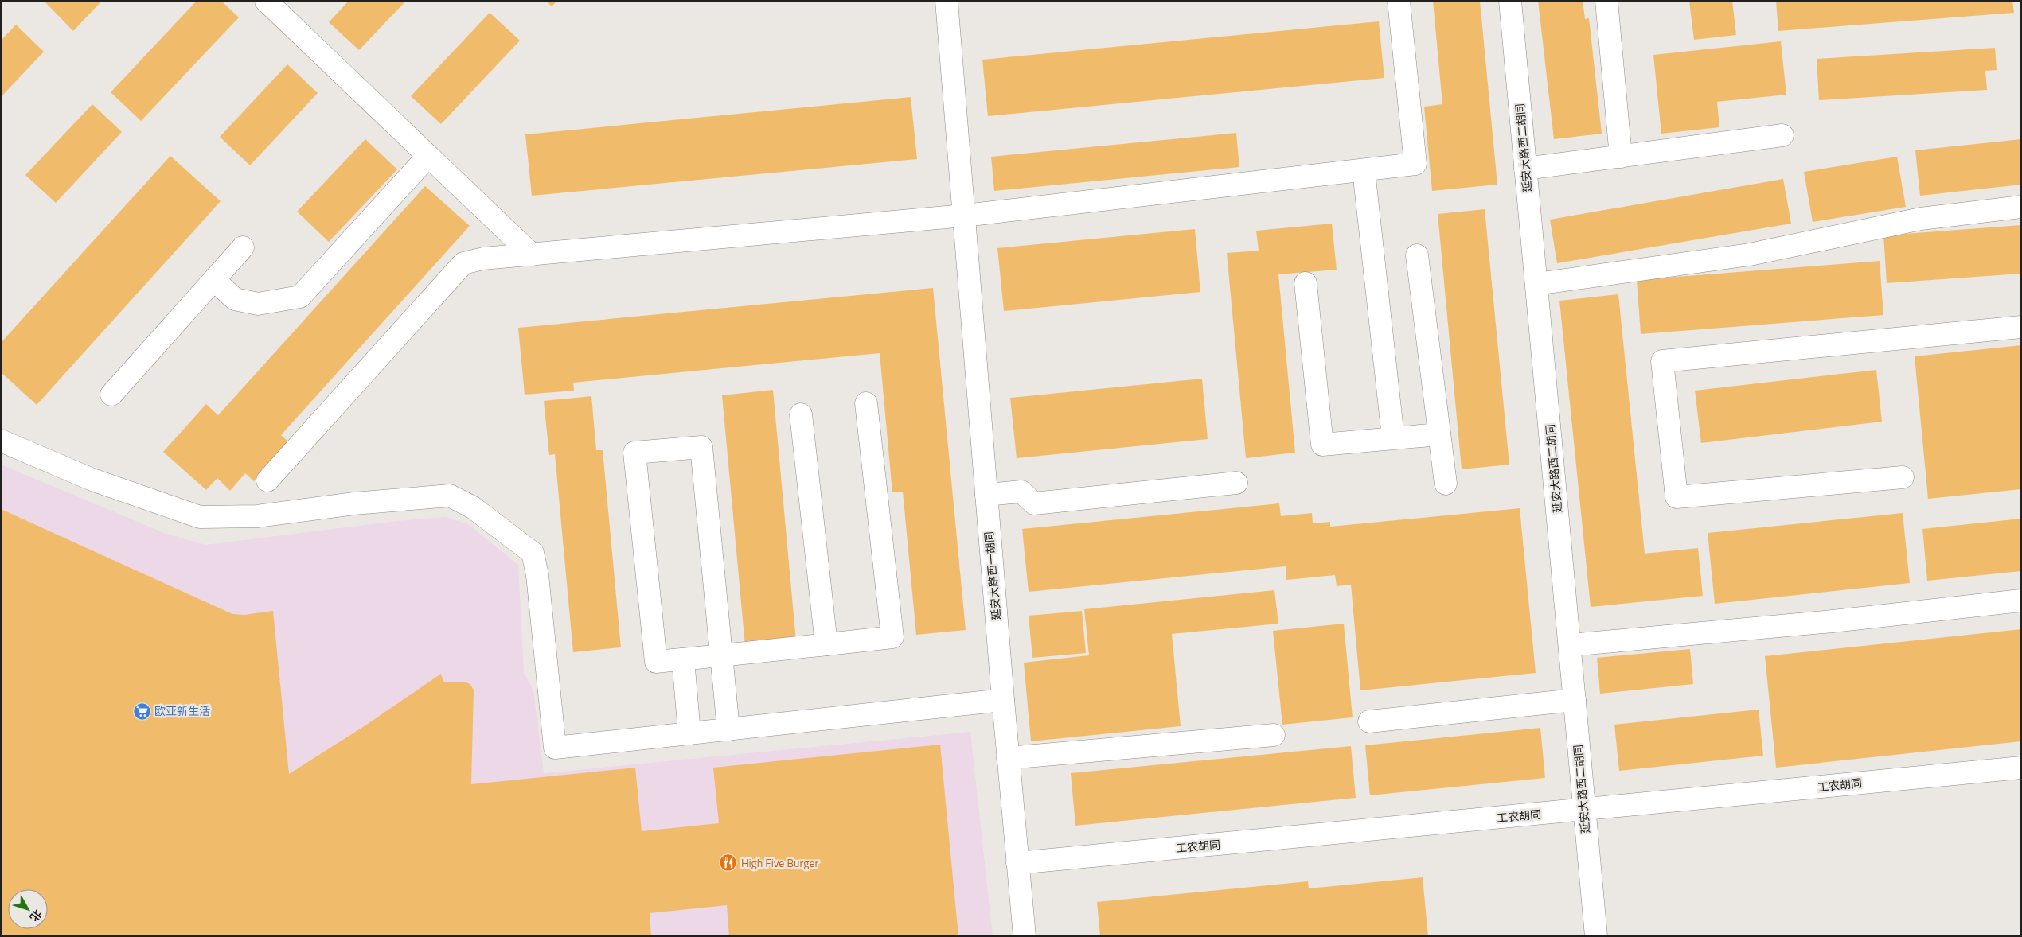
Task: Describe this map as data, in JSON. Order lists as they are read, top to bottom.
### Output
{
  "streets": {
    "street": ["延安大路西二胡同", "延安大路西一胡同", "工农胡同"]
  },
  "crossings": [
    ["延安大路西二胡同", "工农胡同"],
    ["延安大路西一胡同", "工农胡同"]
  ],
  "places": {
    "supermarket": ["欧亚新生活"],
    "restaurant": ["High Five Burger"]
  },
  "north": "bottom right"
}
